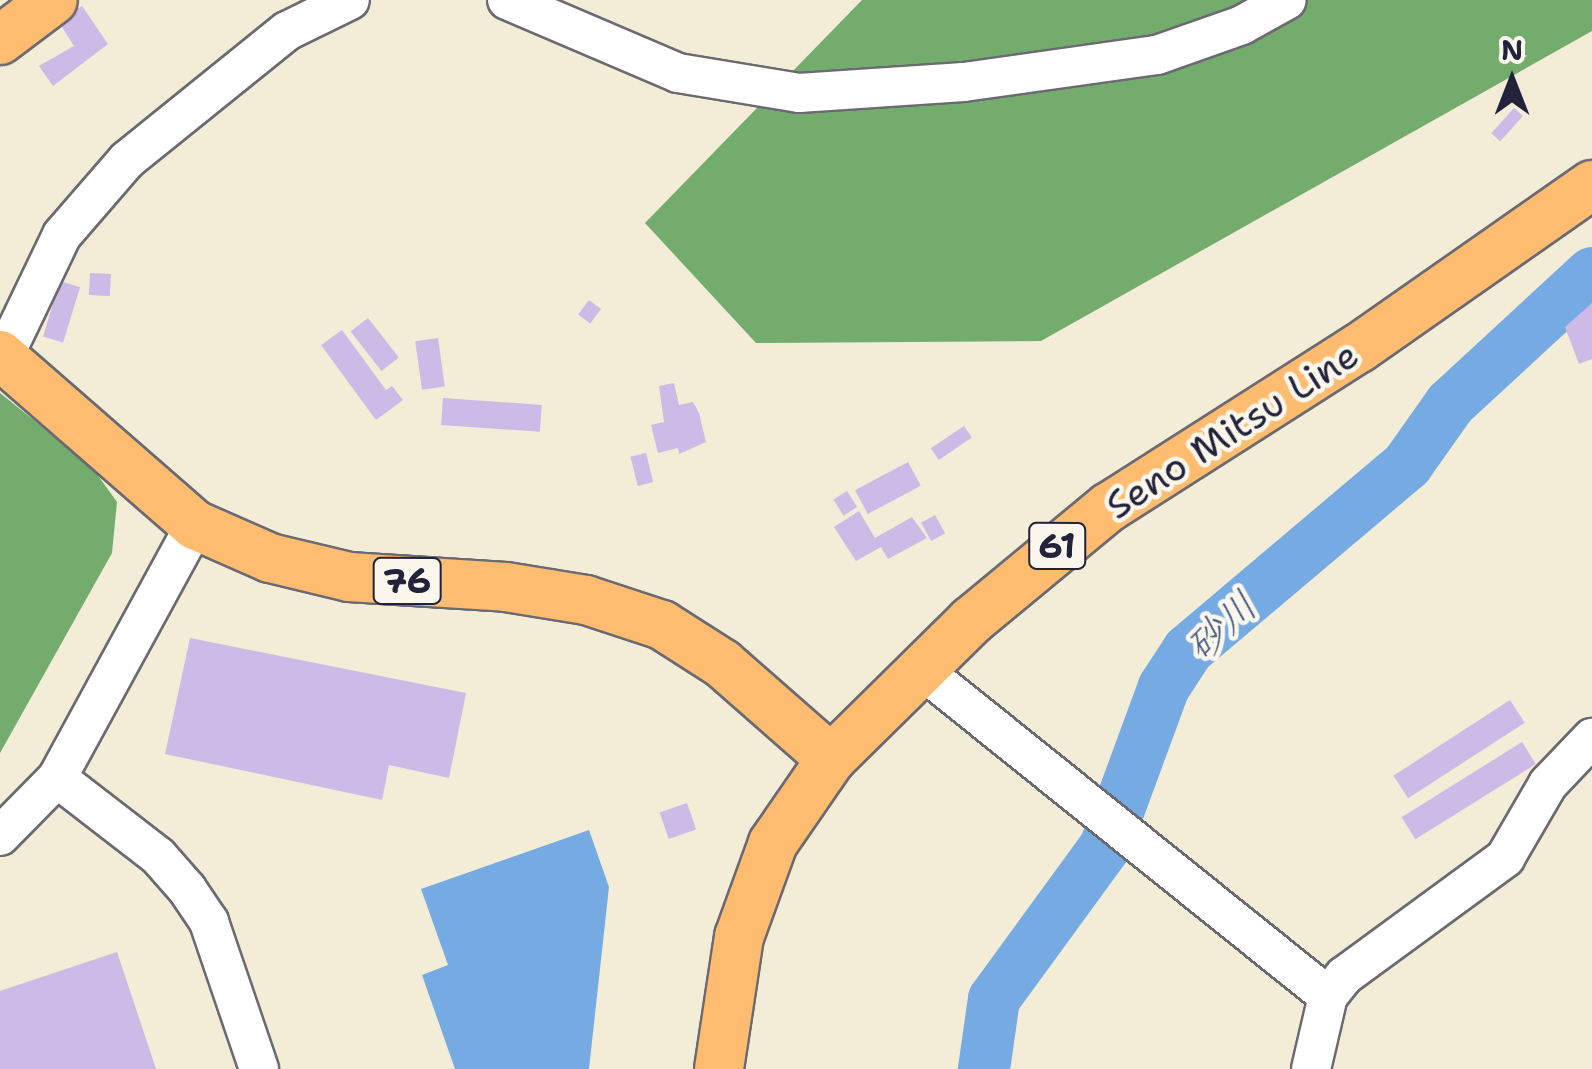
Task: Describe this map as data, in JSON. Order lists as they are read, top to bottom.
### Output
{
  "streets": {
    "main road": ["Seno Mitsu Line", "61", "76"]
  },
  "crossings": [
    ["Seno Mitsu Line", "76"]
  ],
  "water": ["砂川"],
  "north": "top"
}
